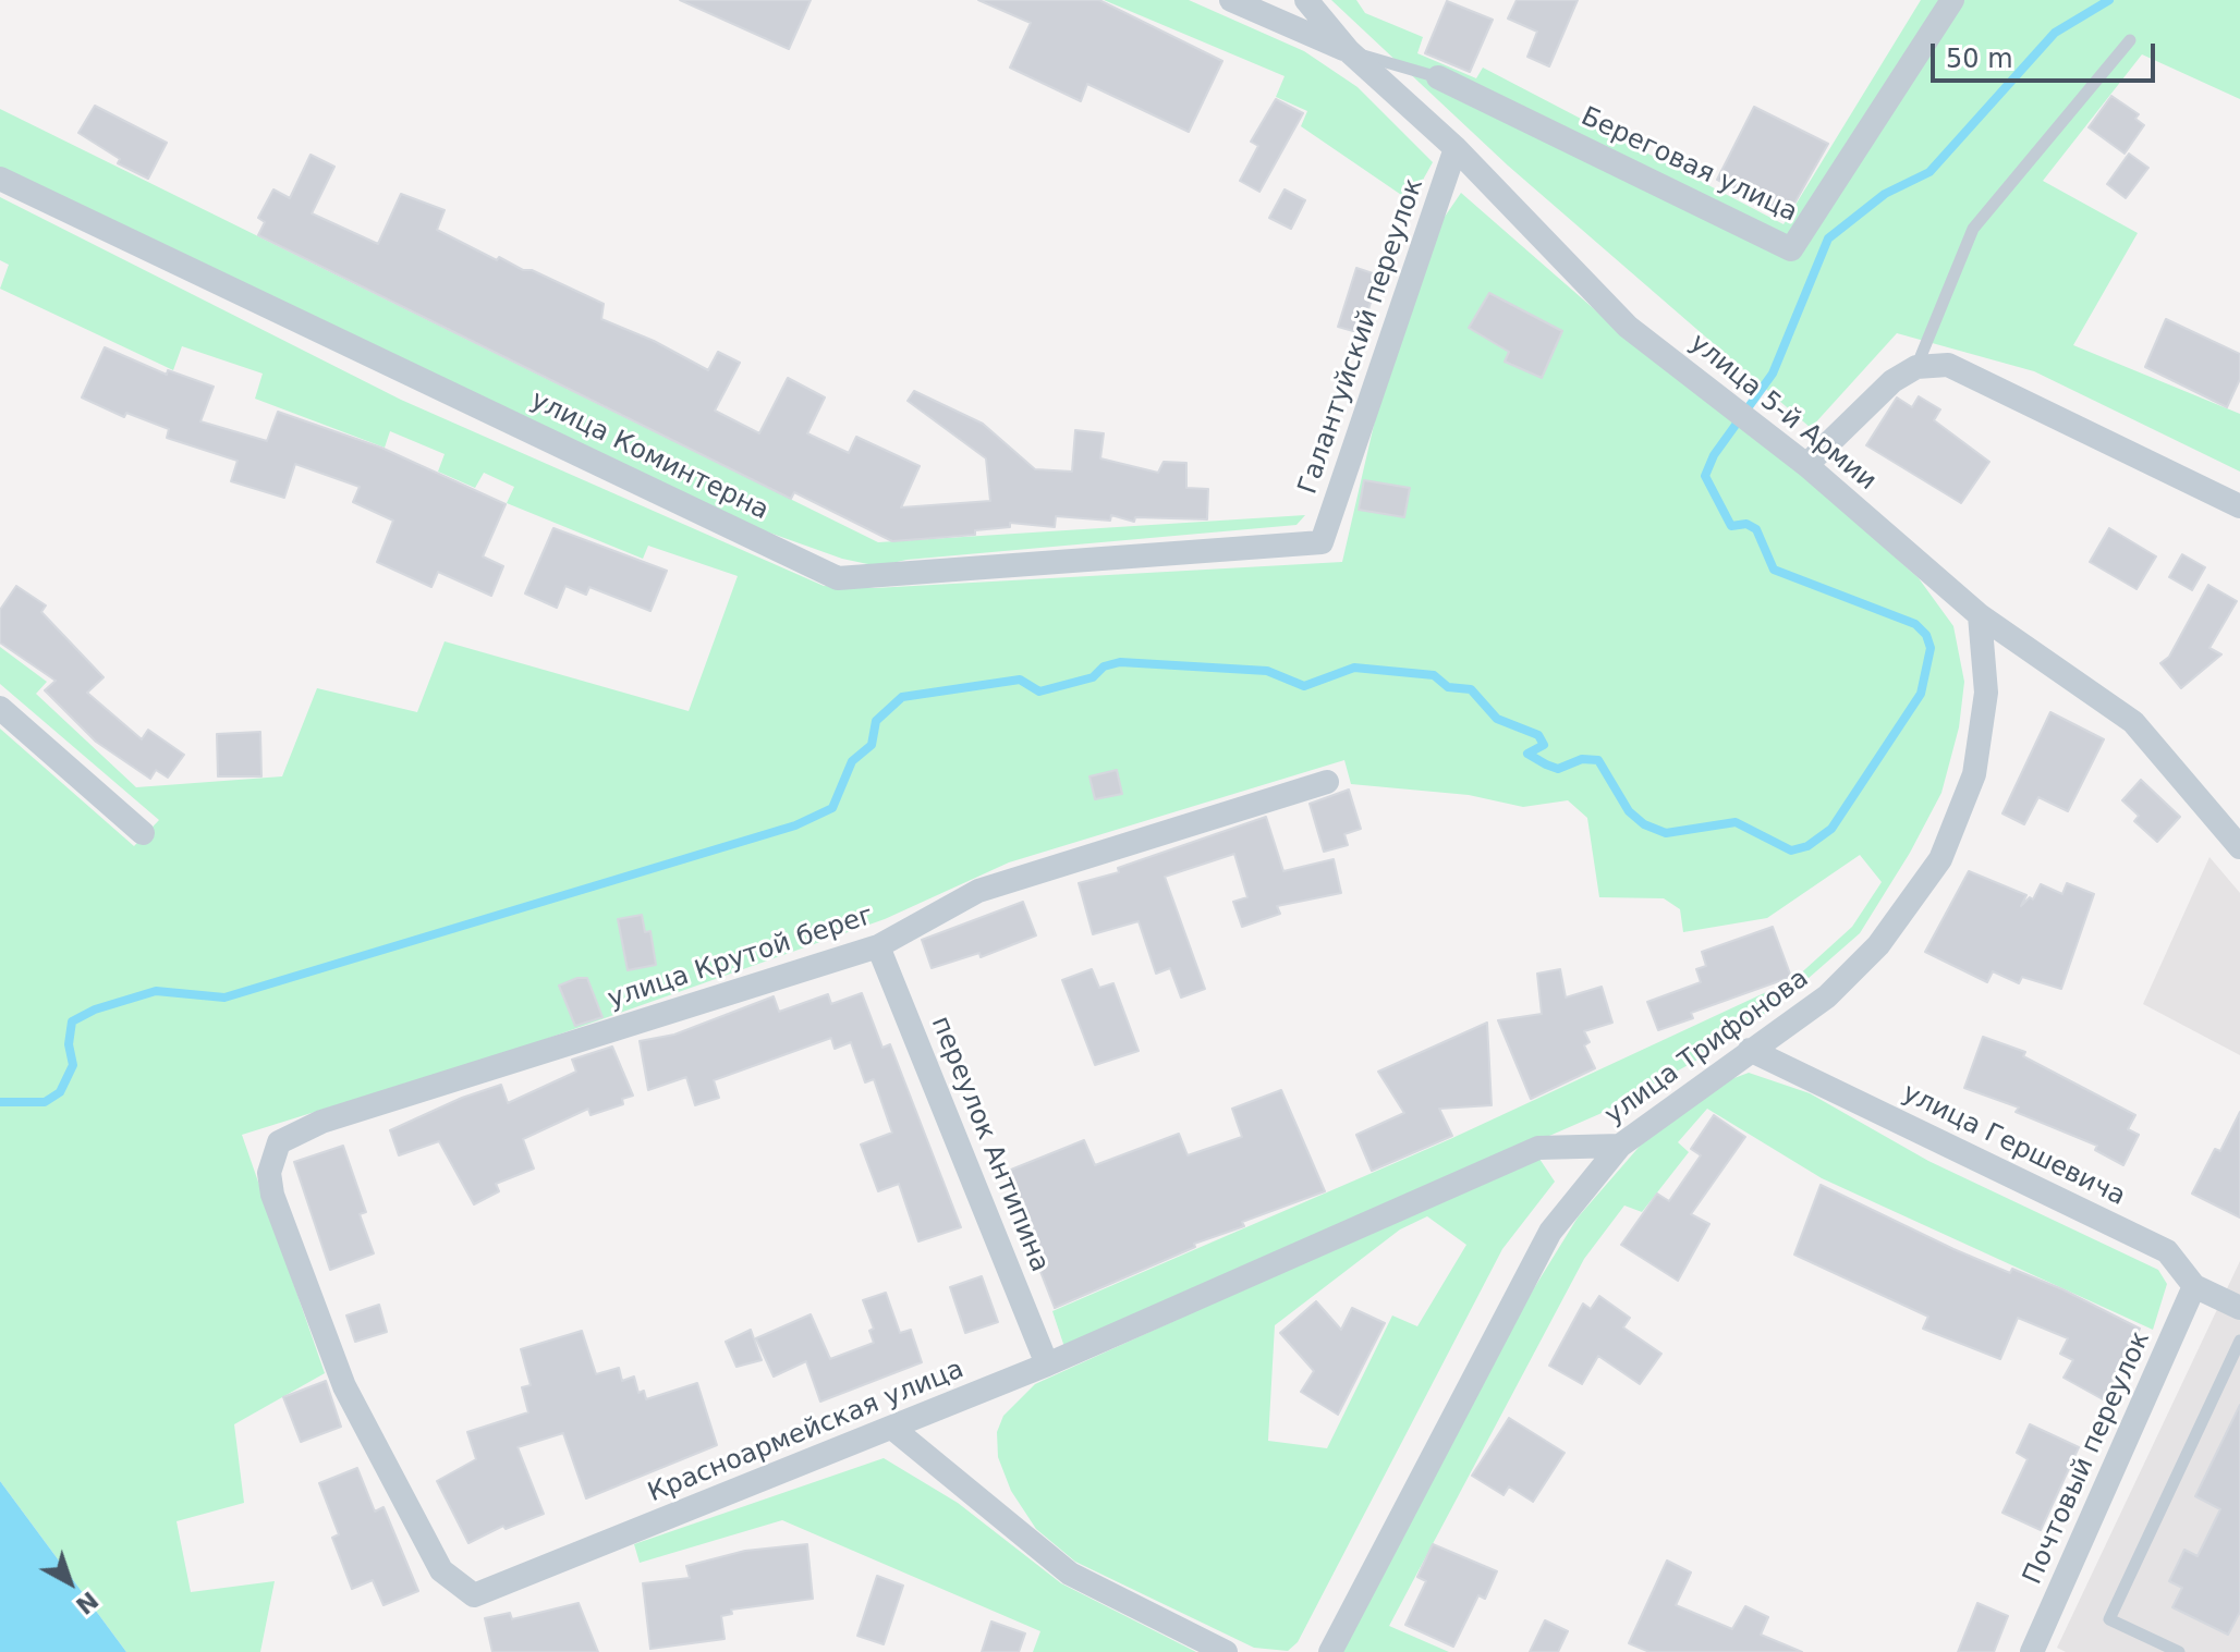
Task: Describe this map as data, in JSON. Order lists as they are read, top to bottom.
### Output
{
  "streets": {
    "street": [
      "Береговая улица",
      "Галантуйский переулок",
      "улица 5-й Армии",
      "улица Коминтерна",
      "улица Крутой берег",
      "улица Трифонова",
      "переулок Антипина",
      "улица Гершевича",
      "Красноармейская улица",
      "Почтовый переулок"
    ]
  },
  "crossings": [
    ["Галантуйский переулок", "улица 5-й Армии"],
    ["Галантуйский переулок", "улица Коминтерна"],
    ["улица 5-й Армии", "улица Трифонова"],
    ["улица Крутой берег", "переулок Антипина"],
    ["улица Крутой берег", "Красноармейская улица"],
    ["улица Трифонова", "улица Гершевича"],
    ["улица Трифонова", "Красноармейская улица"],
    ["переулок Антипина", "Красноармейская улица"],
    ["улица Гершевича", "Почтовый переулок"]
  ],
  "scale_bar": "50 m",
  "north": "bottom right"
}
